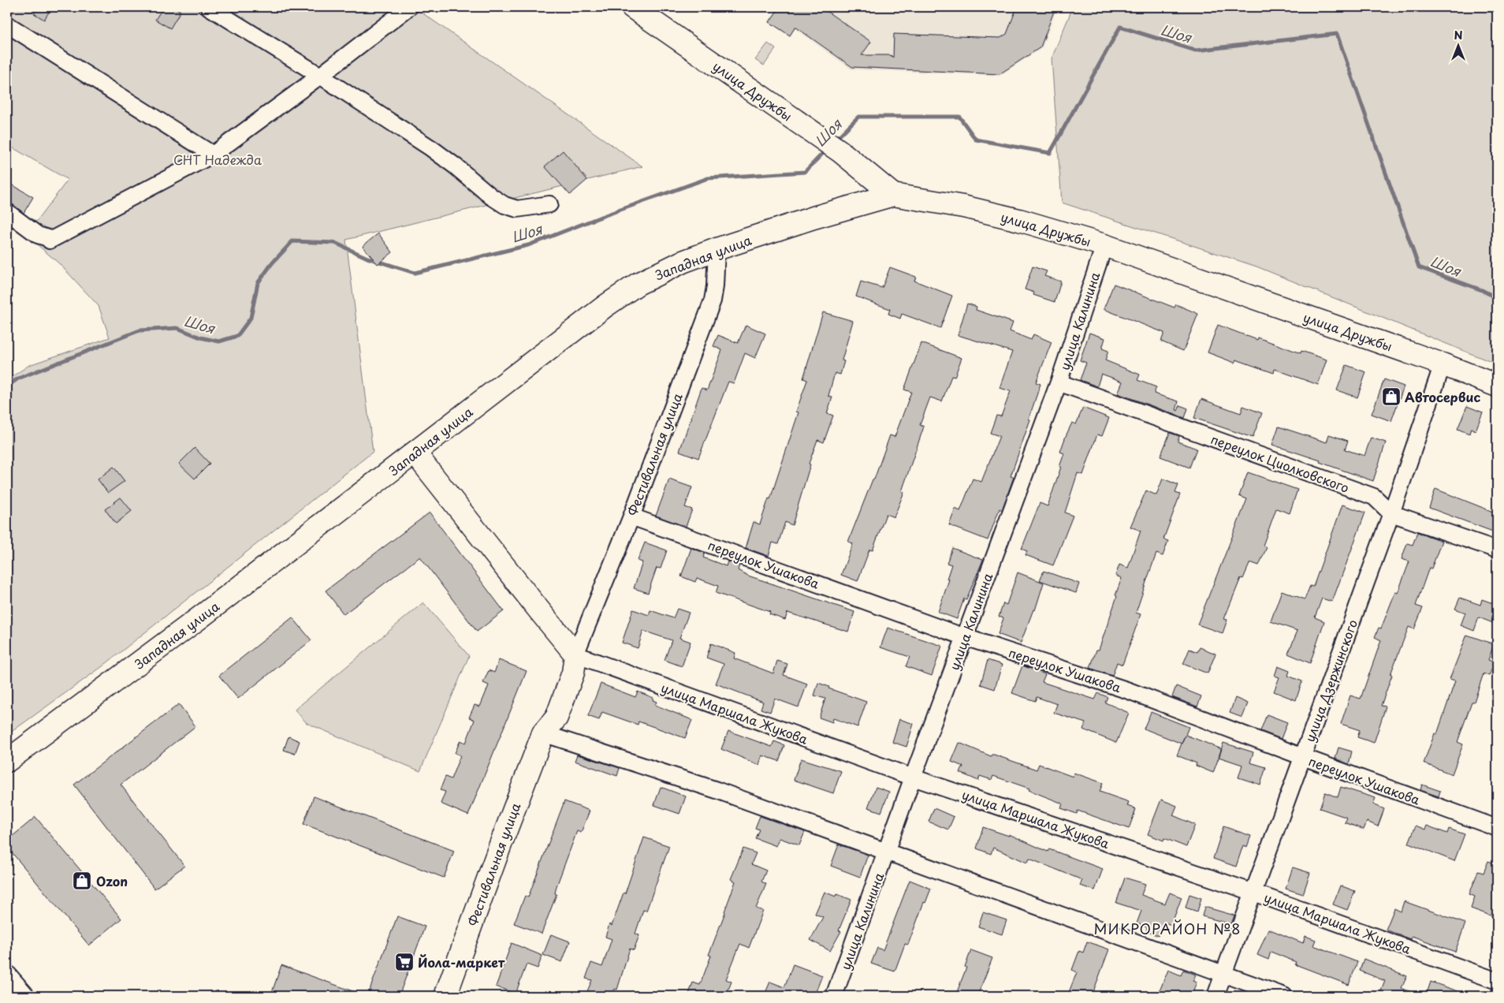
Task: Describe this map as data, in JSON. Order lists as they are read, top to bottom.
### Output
{
  "streets": {
    "main road": ["улица Дружбы", "Западная улица", "Фестивальная улица"],
    "street": [
      "улица Калинина",
      "переулок Циолковского",
      "переулок Ушакова",
      "улица Дзержинского",
      "улица Маршала Жукова"
    ]
  },
  "crossings": [
    ["улица Дружбы", "Западная улица"],
    ["улица Дружбы", "улица Калинина"],
    ["улица Дружбы", "улица Дзержинского"],
    ["Западная улица", "Фестивальная улица"],
    ["улица Калинина", "переулок Циолковского"],
    ["улица Калинина", "переулок Ушакова"],
    ["улица Калинина", "улица Маршала Жукова"],
    ["Фестивальная улица", "переулок Ушакова"],
    ["Фестивальная улица", "улица Маршала Жукова"],
    ["переулок Циолковского", "улица Дзержинского"],
    ["переулок Ушакова", "улица Дзержинского"],
    ["улица Дзержинского", "улица Маршала Жукова"]
  ],
  "districts": ["МИКРОРАЙОН №8"],
  "water": ["Шоя"],
  "parks": ["СНТ Надежда"],
  "places": {
    "shop": ["Автосервис", "Ozon"],
    "supermarket": ["Йола-маркет"]
  },
  "north": "top"
}
